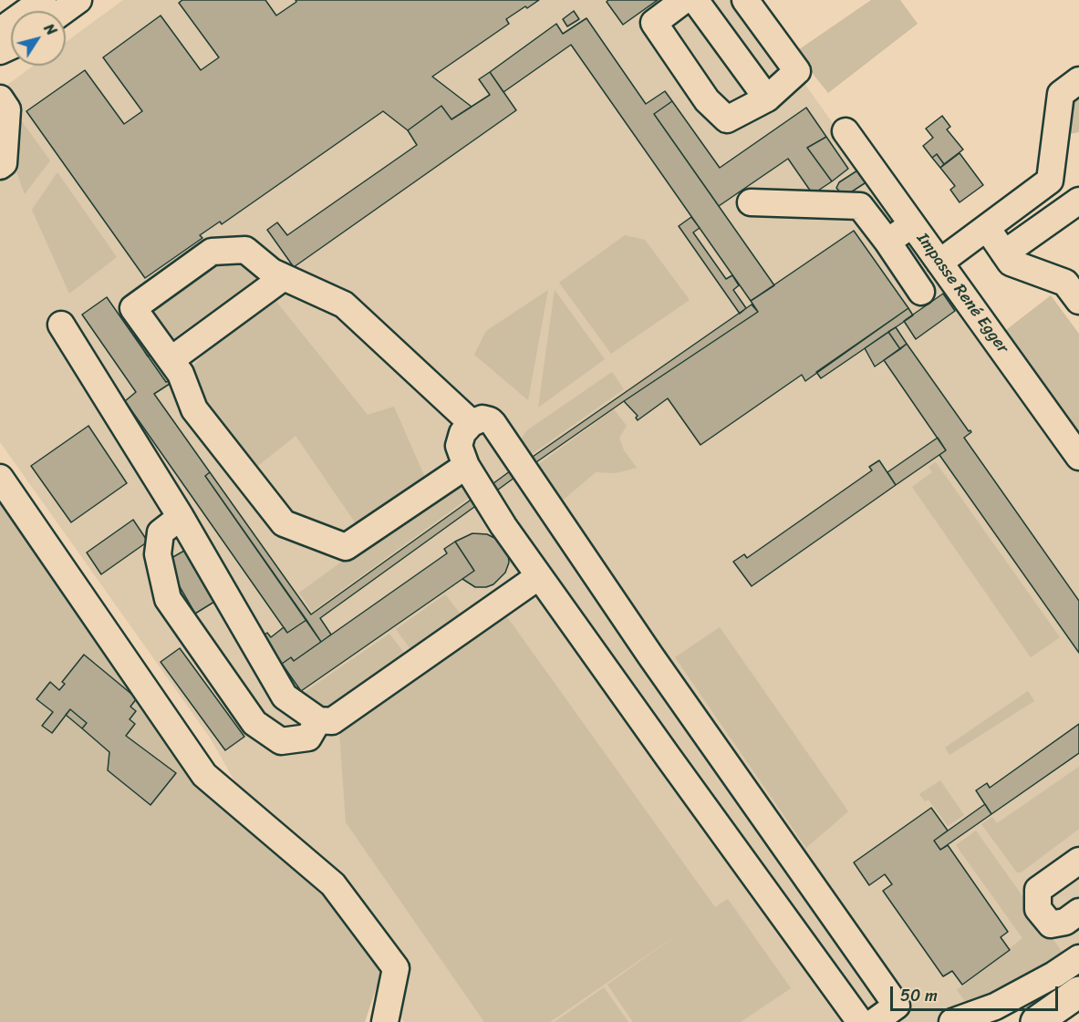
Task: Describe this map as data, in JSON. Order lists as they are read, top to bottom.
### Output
{
  "streets": {
    "street": ["Impasse René Egger"]
  },
  "scale_bar": "50 m",
  "north": "top right"
}
